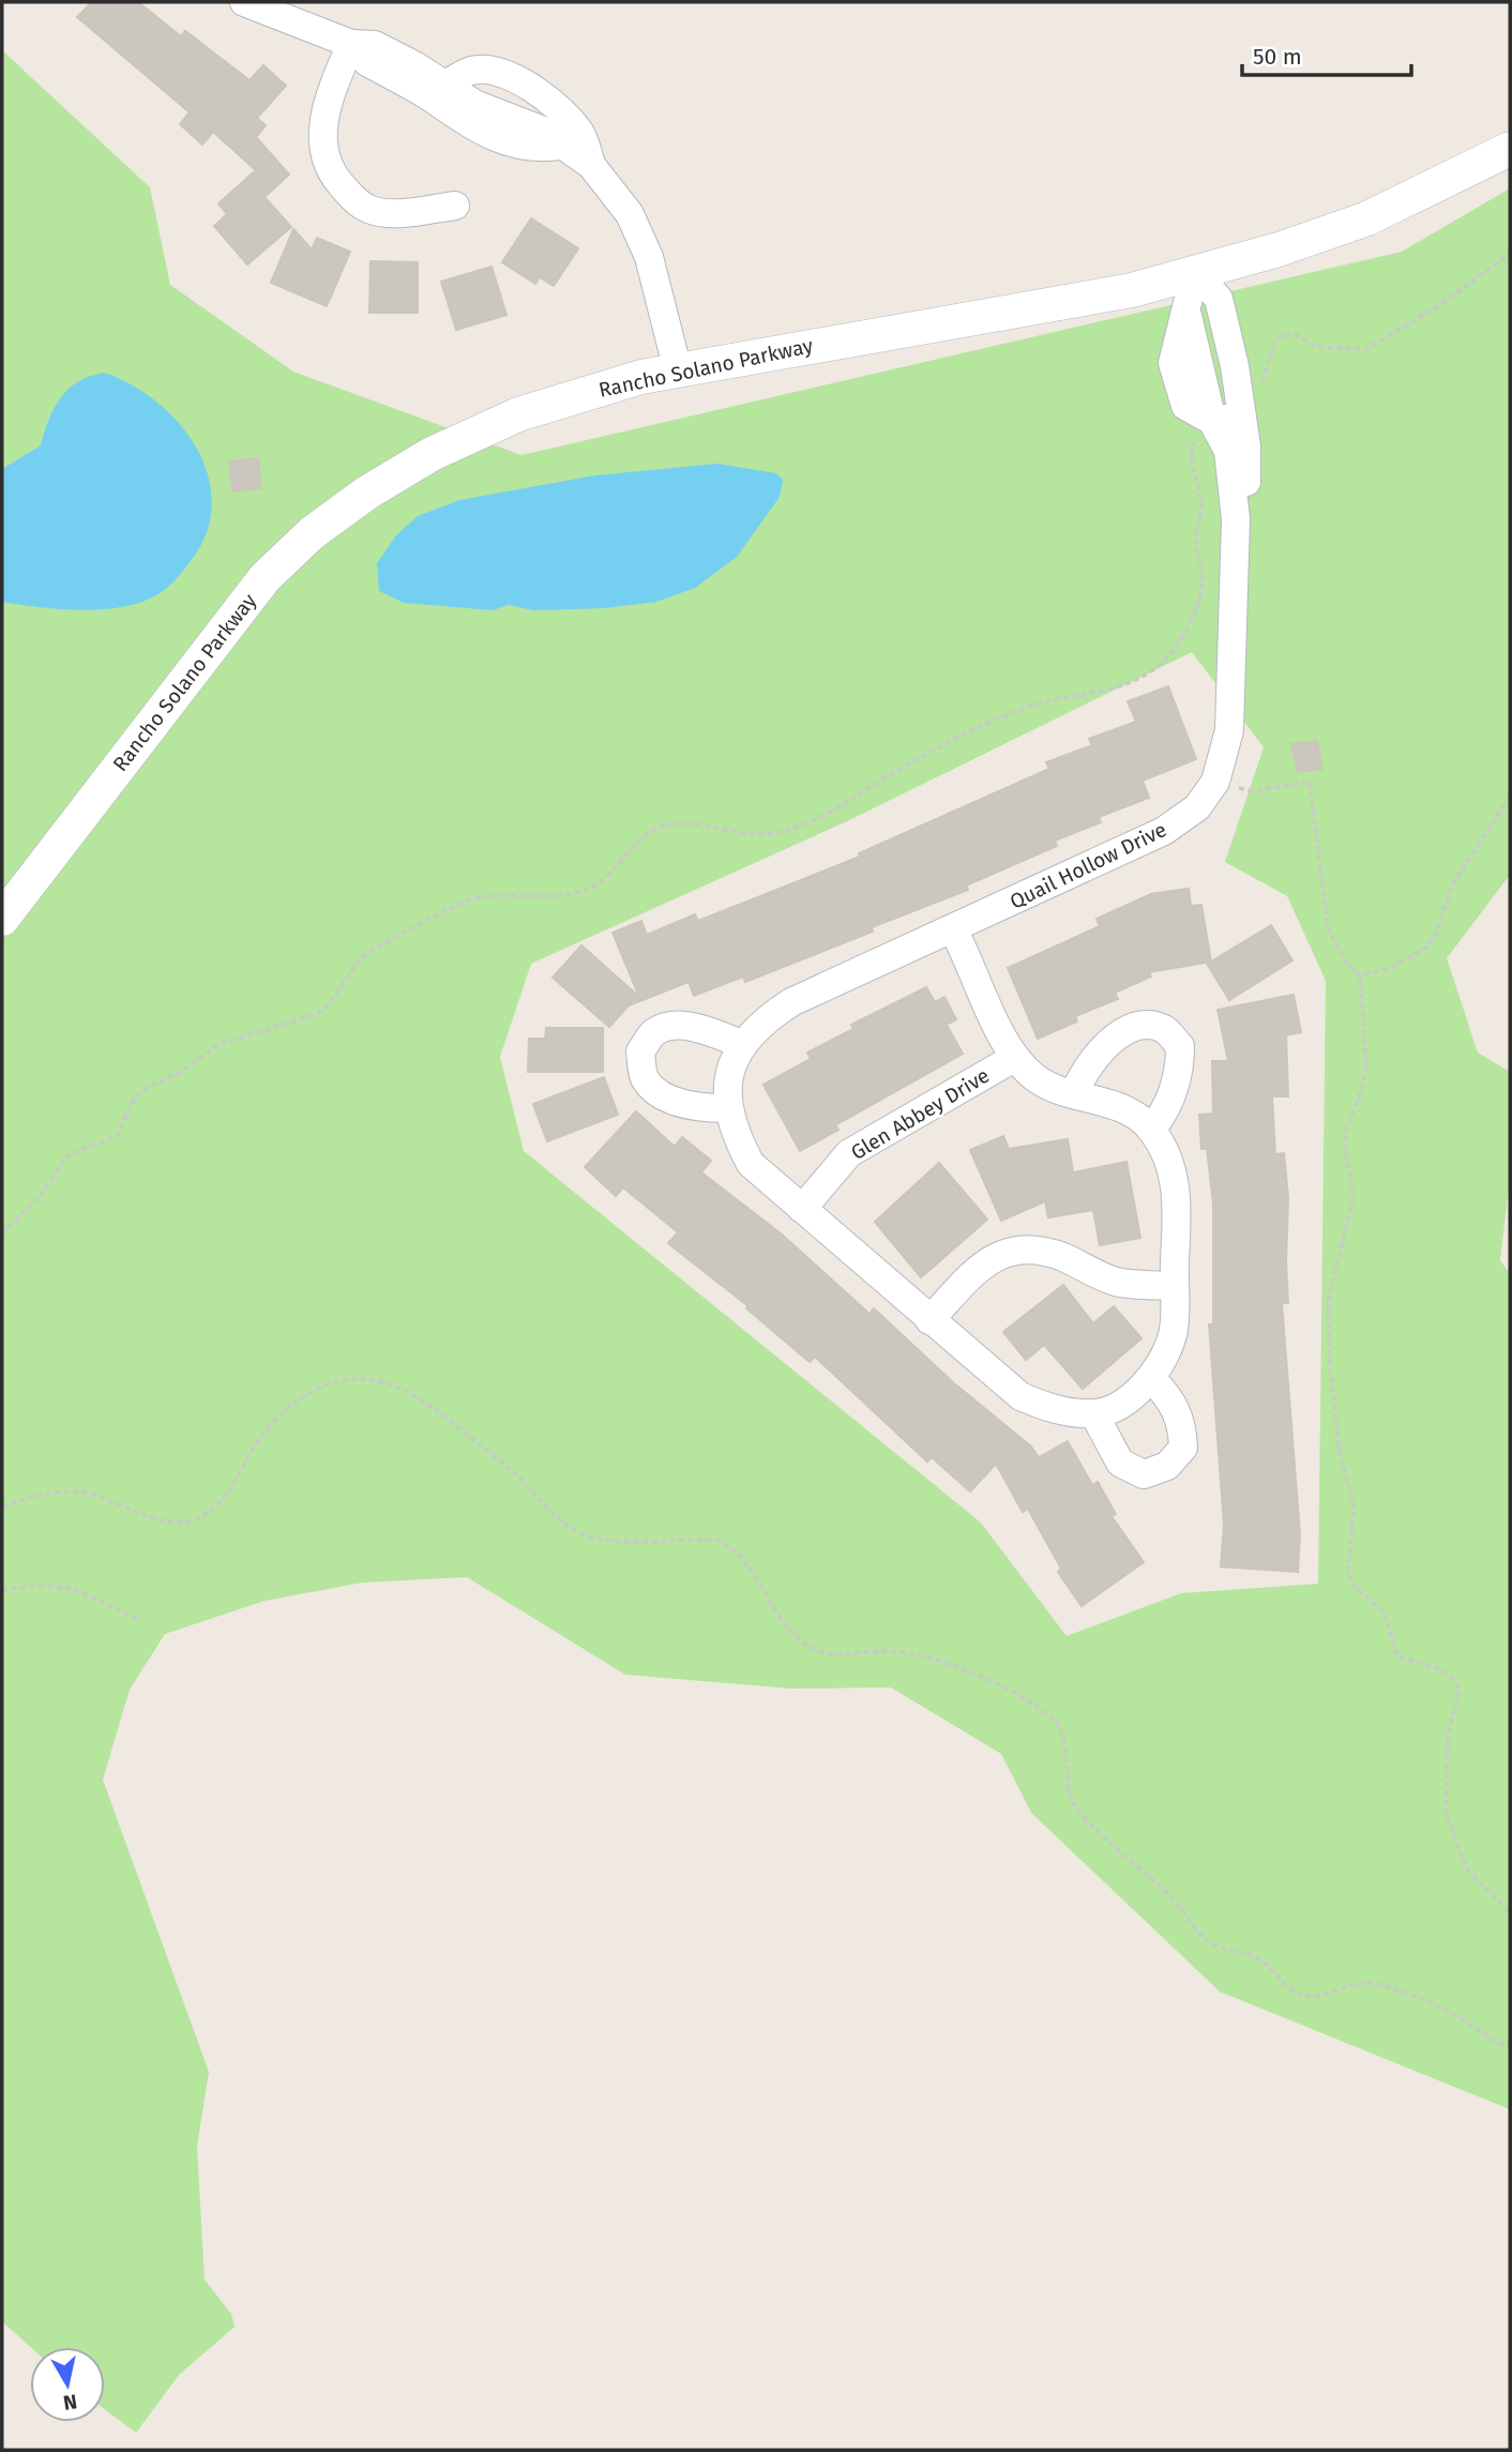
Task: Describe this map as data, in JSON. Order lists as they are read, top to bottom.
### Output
{
  "streets": {
    "street": ["Rancho Solano Parkway", "Quail Hollow Drive", "Glen Abbey Drive"]
  },
  "crossings": [
    ["Rancho Solano Parkway", "Quail Hollow Drive"],
    ["Quail Hollow Drive", "Glen Abbey Drive"]
  ],
  "scale_bar": "50 m",
  "north": "bottom"
}
